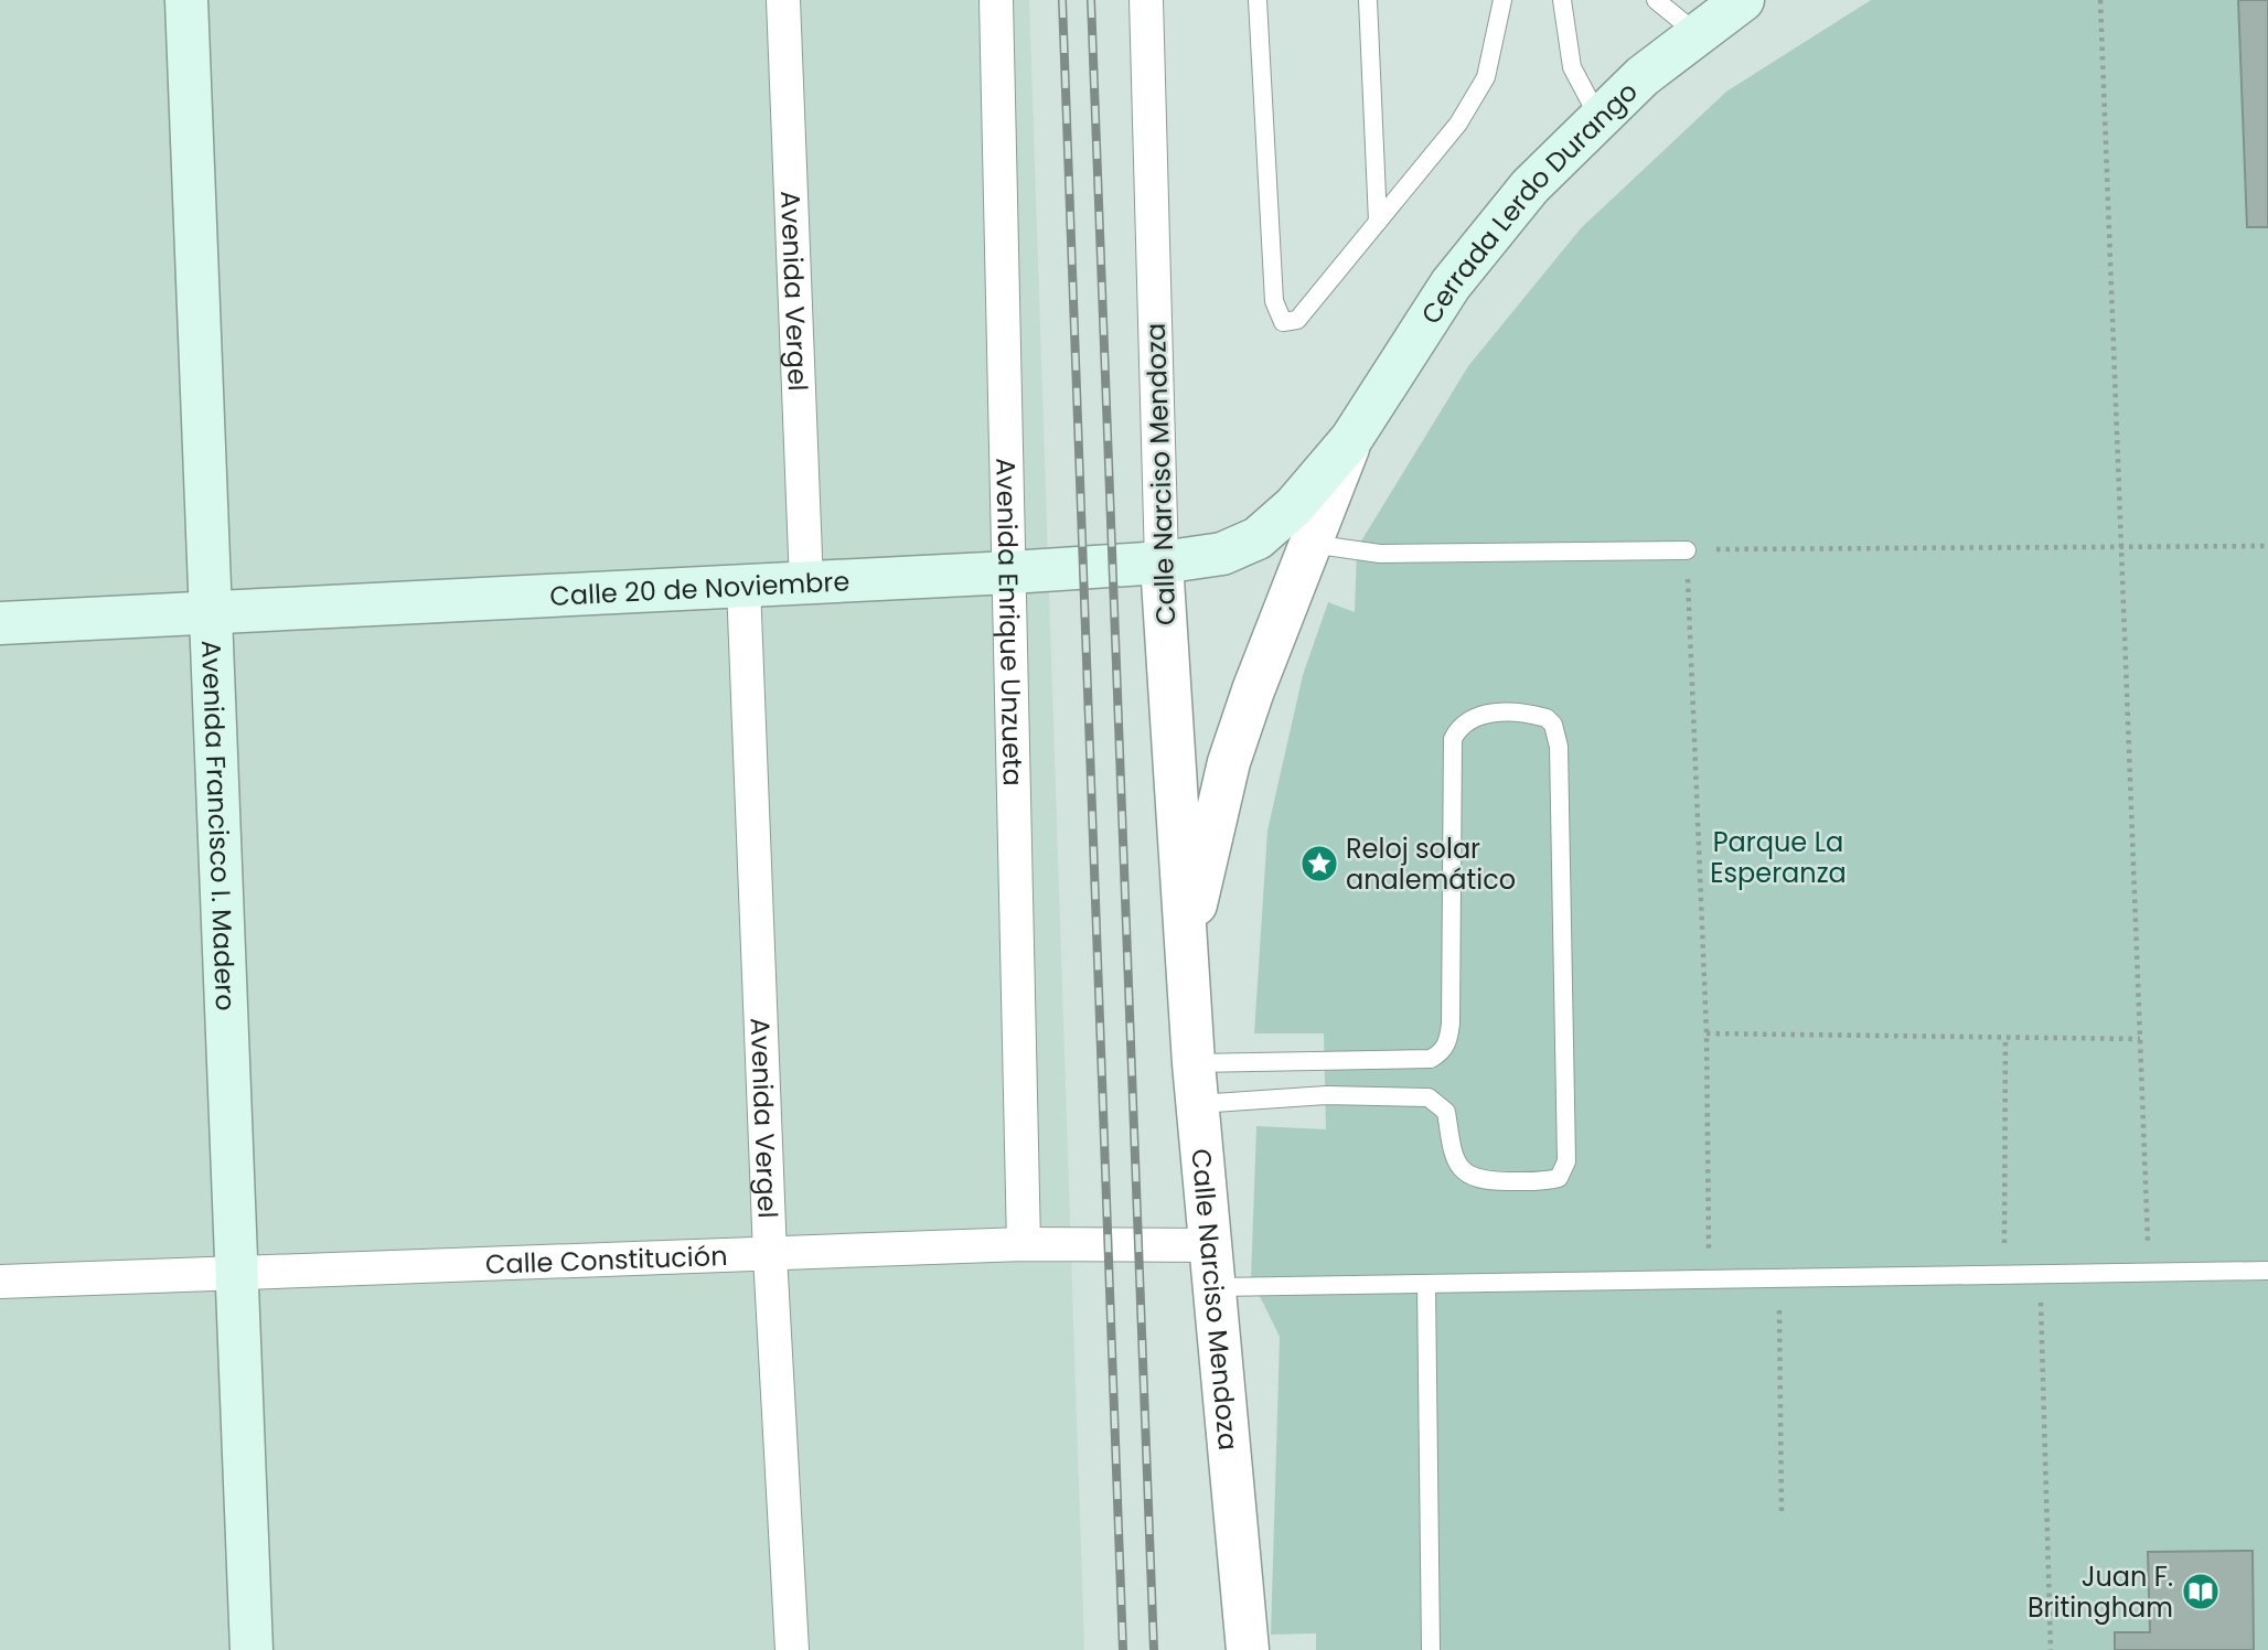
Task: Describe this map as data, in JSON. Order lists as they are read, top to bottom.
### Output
{
  "streets": {
    "main road": ["Cerrada Lerdo Durango", "Calle 20 de Noviembre", "Avenida Francisco I. Madero"],
    "street": [
      "Avenida Vergel",
      "Calle Narciso Mendoza",
      "Avenida Enrique Unzueta",
      "Calle Constitución"
    ]
  },
  "crossings": [
    ["Cerrada Lerdo Durango", "Calle Narciso Mendoza"],
    ["Cerrada Lerdo Durango", "Calle 20 de Noviembre"],
    ["Avenida Vergel", "Calle 20 de Noviembre"],
    ["Avenida Vergel", "Calle Constitución"],
    ["Calle Narciso Mendoza", "Calle 20 de Noviembre"],
    ["Calle Narciso Mendoza", "Calle Constitución"],
    ["Calle 20 de Noviembre", "Avenida Enrique Unzueta"],
    ["Calle 20 de Noviembre", "Avenida Francisco I. Madero"],
    ["Avenida Enrique Unzueta", "Calle Constitución"],
    ["Avenida Francisco I. Madero", "Calle Constitución"]
  ],
  "parks": ["Parque La Esperanza"],
  "places": {
    "place": ["Reloj solar analemático"],
    "library": ["Juan F. Britingham"]
  }
}
